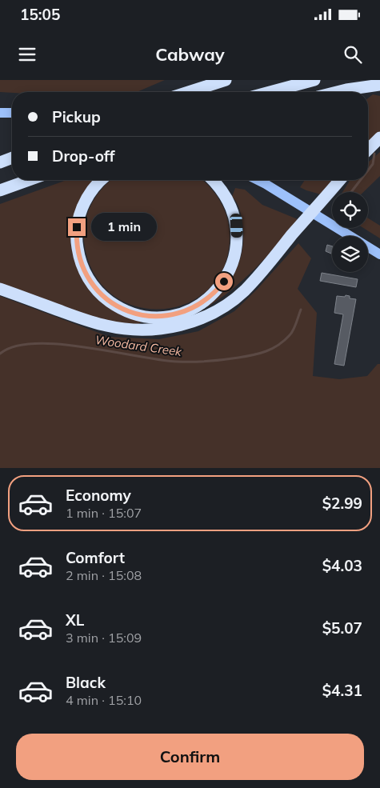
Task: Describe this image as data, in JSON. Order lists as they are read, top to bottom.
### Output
{
  "water": ["Woodard Creek"],
  "page": {
    "status": "15:05",
    "header": "Cabway",
    "banner": ["Pickup", "Drop-off"],
    "bubble": "1 min",
    "list": [
      {
        "name": "Economy",
        "note": "1 min · 15:07",
        "value": "$2.99"
      },
      {
        "name": "Comfort",
        "note": "2 min · 15:08",
        "value": "$4.03"
      },
      {
        "name": "XL",
        "note": "3 min · 15:09",
        "value": "$5.07"
      },
      {
        "name": "Black",
        "note": "4 min · 15:10",
        "value": "$4.31"
      }
    ],
    "buttons": "Confirm"
  }
}
